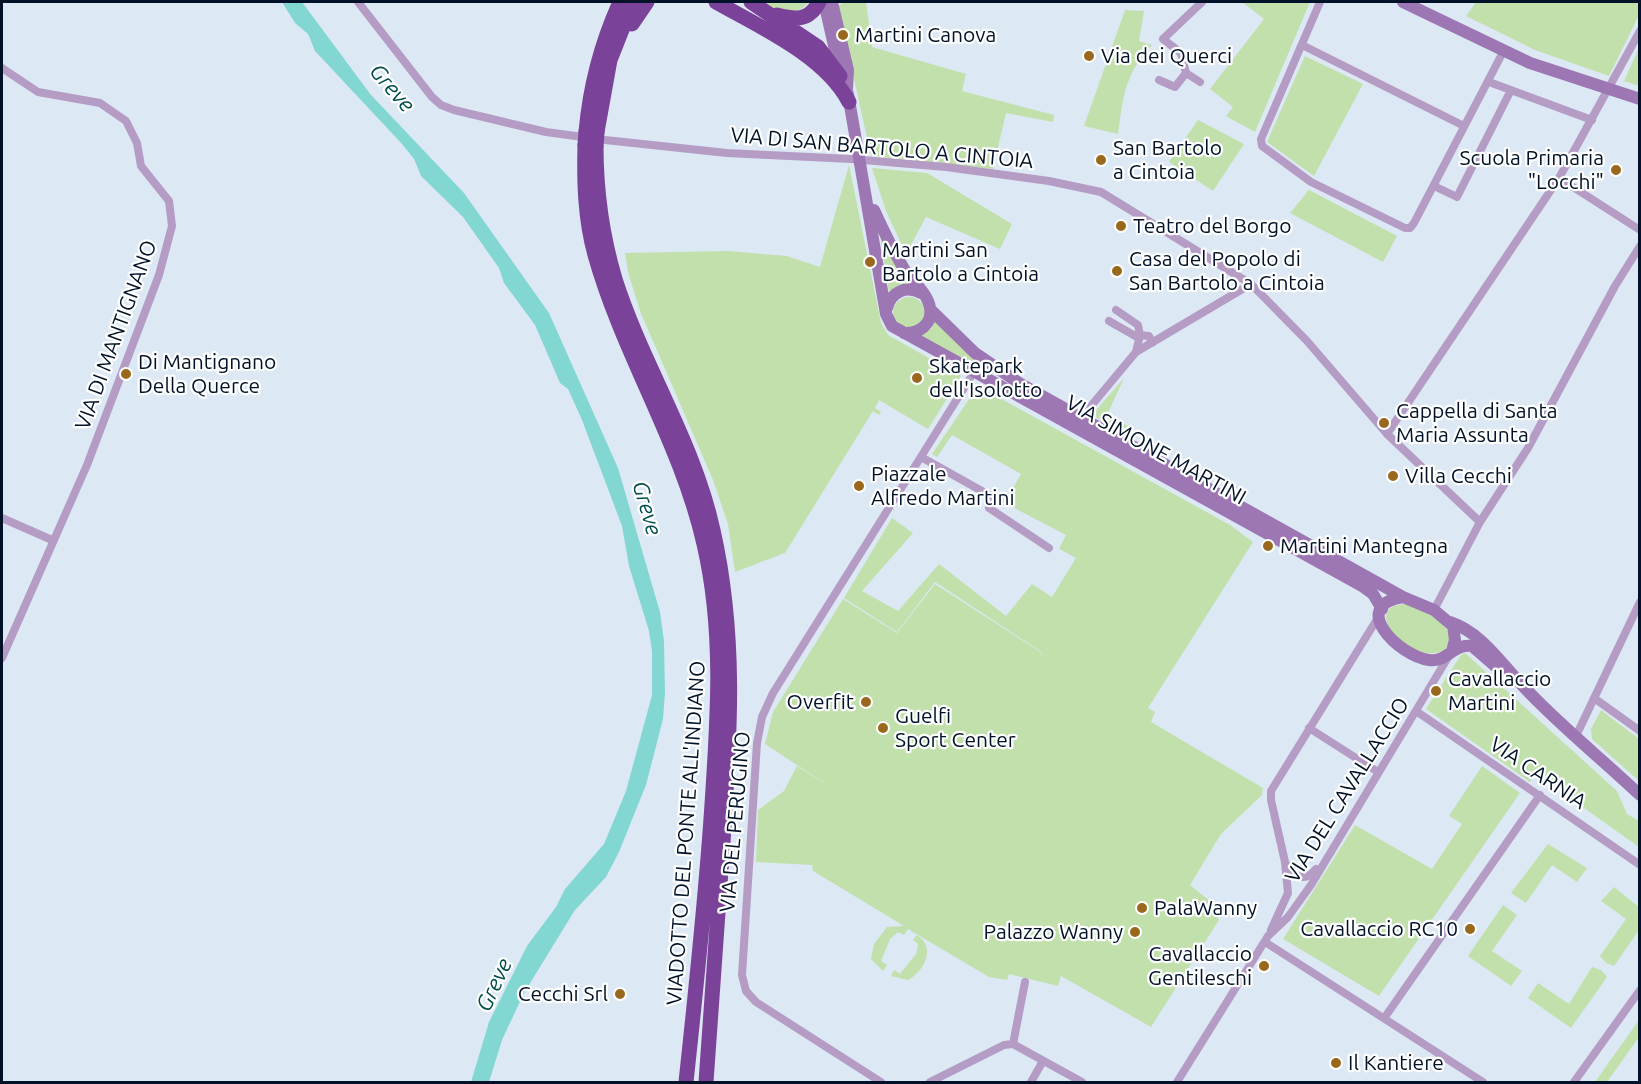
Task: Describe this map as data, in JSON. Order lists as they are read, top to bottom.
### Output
{
  "streets": {
    "highway": ["VIADOTTO DEL PONTE ALL'INDIANO"],
    "street": [
      "VIA DI SAN BARTOLO A CINTOIA",
      "VIA DI MANTIGNANO",
      "VIA SIMONE MARTINI",
      "VIA CARNIA",
      "VIA DEL CAVALLACCIO",
      "VIA DEL PERUGINO"
    ]
  },
  "crossings": [
    ["VIA DI SAN BARTOLO A CINTOIA", "VIA SIMONE MARTINI"],
    ["VIA DI SAN BARTOLO A CINTOIA", "VIADOTTO DEL PONTE ALL'INDIANO"],
    ["VIA SIMONE MARTINI", "VIA DEL CAVALLACCIO"],
    ["VIA SIMONE MARTINI", "VIA DEL PERUGINO"],
    ["VIA CARNIA", "VIA DEL CAVALLACCIO"]
  ],
  "water": ["Greve"],
  "places": [
    "Martini Canova",
    "Via dei Querci",
    "San Bartolo a Cintoia",
    "Scuola Primaria \"Locchi\"",
    "Teatro del Borgo",
    "Martini San Bartolo a Cintoia",
    "Casa del Popolo di San Bartolo a Cintoia",
    "Di Mantignano Della Querce",
    "Skatepark dell'Isolotto",
    "Cappella di Santa Maria Assunta",
    "Villa Cecchi",
    "Piazzale Alfredo Martini",
    "Martini Mantegna",
    "Cavallaccio Martini",
    "Overfit",
    "Guelfi Sport Center",
    "PalaWanny",
    "Cavallaccio RC10",
    "Palazzo Wanny",
    "Cavallaccio Gentileschi",
    "Cecchi Srl",
    "Il Kantiere"
  ]
}
